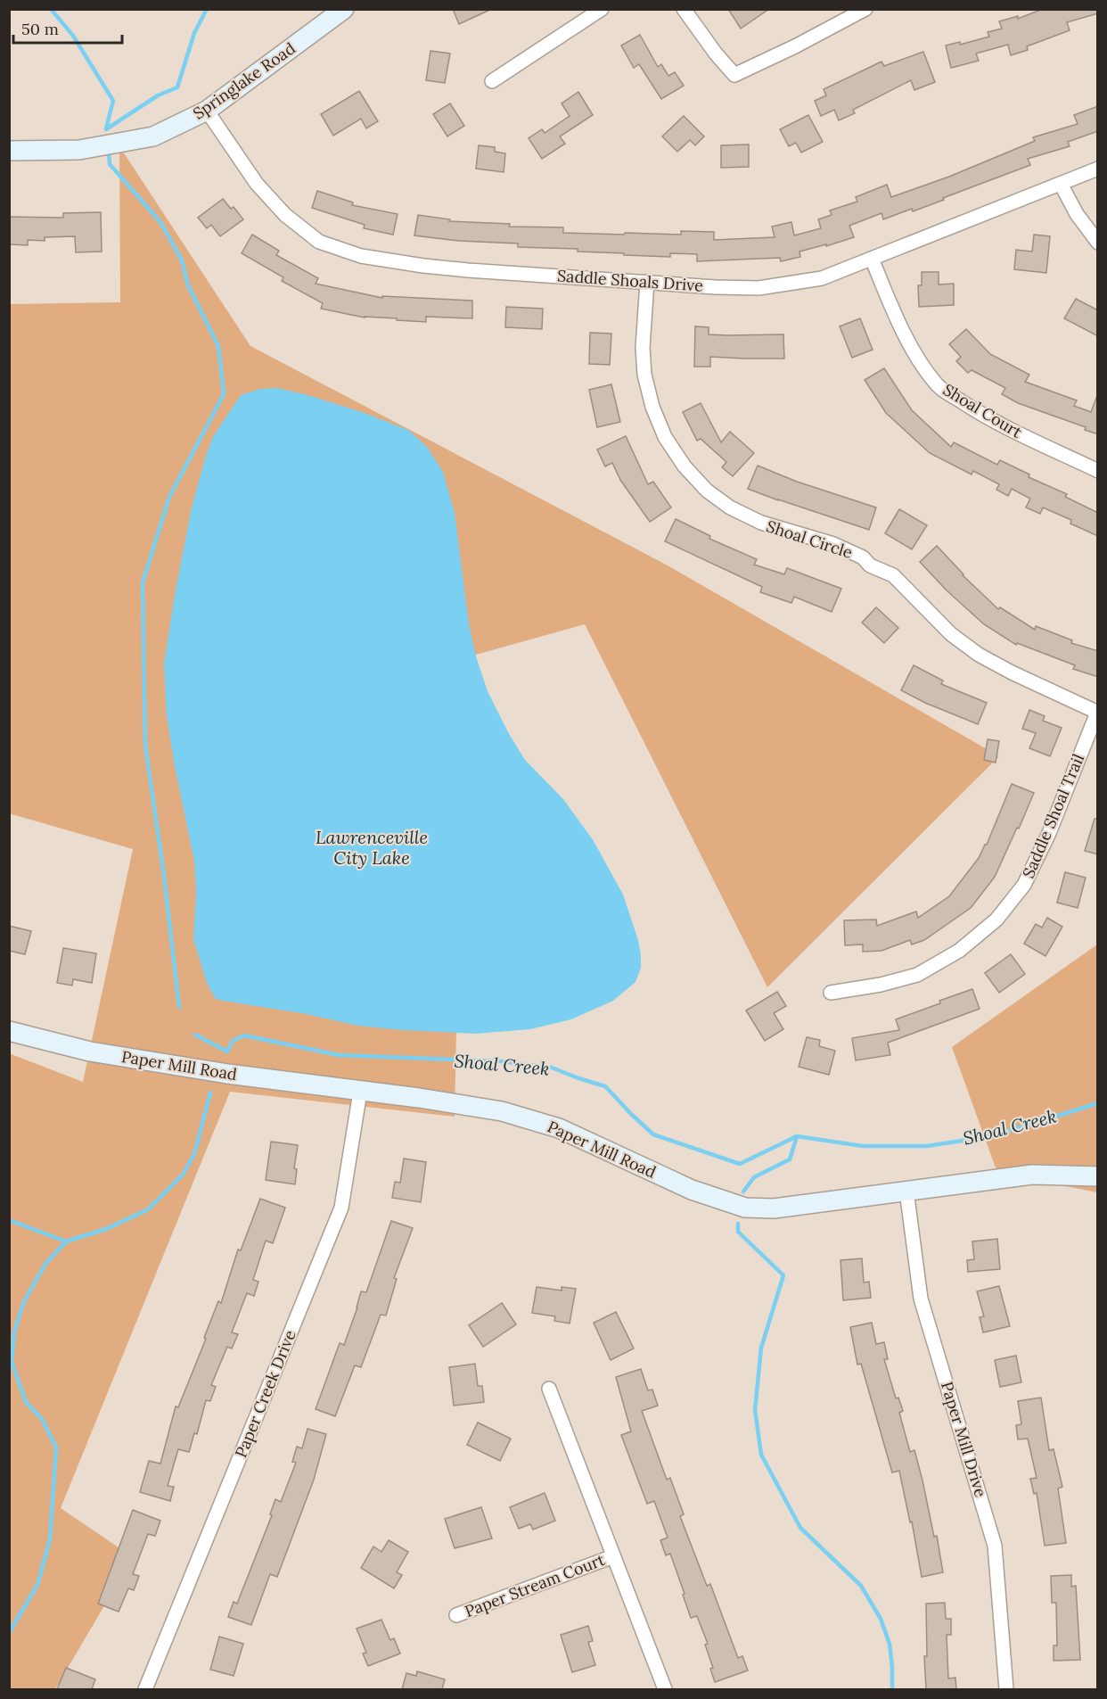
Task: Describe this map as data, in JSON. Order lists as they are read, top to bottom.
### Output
{
  "streets": {
    "street": [
      "Springlake Road",
      "Saddle Shoals Drive",
      "Shoal Court",
      "Shoal Circle",
      "Saddle Shoal Trail",
      "Paper Mill Road",
      "Paper Creek Drive",
      "Paper Mill Drive",
      "Paper Stream Court"
    ]
  },
  "crossings": [
    ["Springlake Road", "Saddle Shoals Drive"],
    ["Saddle Shoals Drive", "Shoal Court"],
    ["Saddle Shoals Drive", "Shoal Circle"],
    ["Shoal Circle", "Saddle Shoal Trail"],
    ["Paper Mill Road", "Paper Creek Drive"],
    ["Paper Mill Road", "Paper Mill Drive"]
  ],
  "water": ["Lawrenceville City Lake", "Shoal Creek"],
  "scale_bar": "50 m"
}
